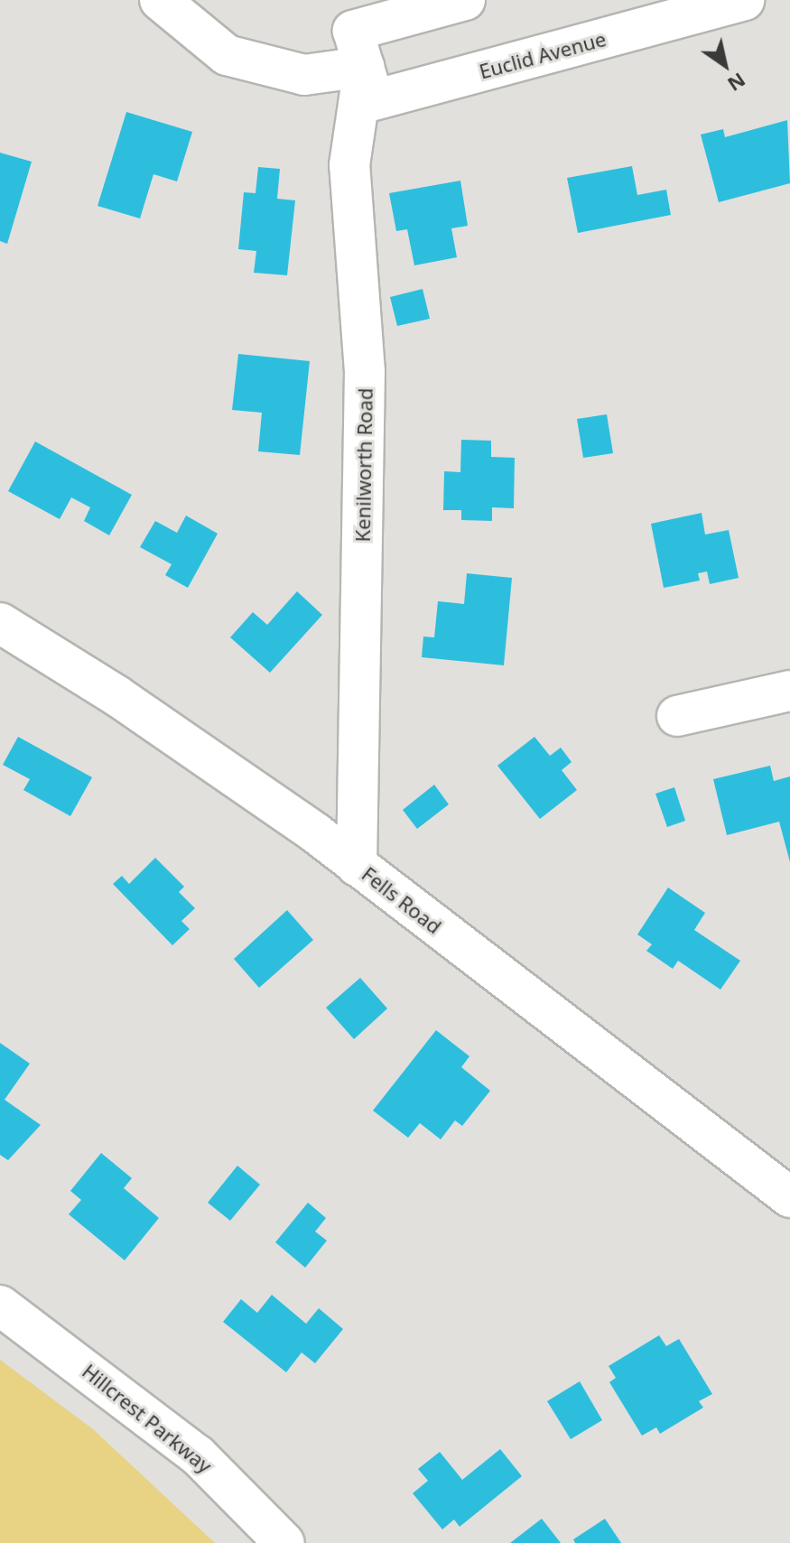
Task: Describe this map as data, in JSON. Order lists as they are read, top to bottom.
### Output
{
  "streets": {
    "street": [
      "Euclid Avenue",
      "Kenilworth Road",
      "Fells Road",
      "Hillcrest Parkway"
    ]
  },
  "crossings": [
    ["Euclid Avenue", "Kenilworth Road"],
    ["Kenilworth Road", "Fells Road"]
  ],
  "north": "bottom right"
}
